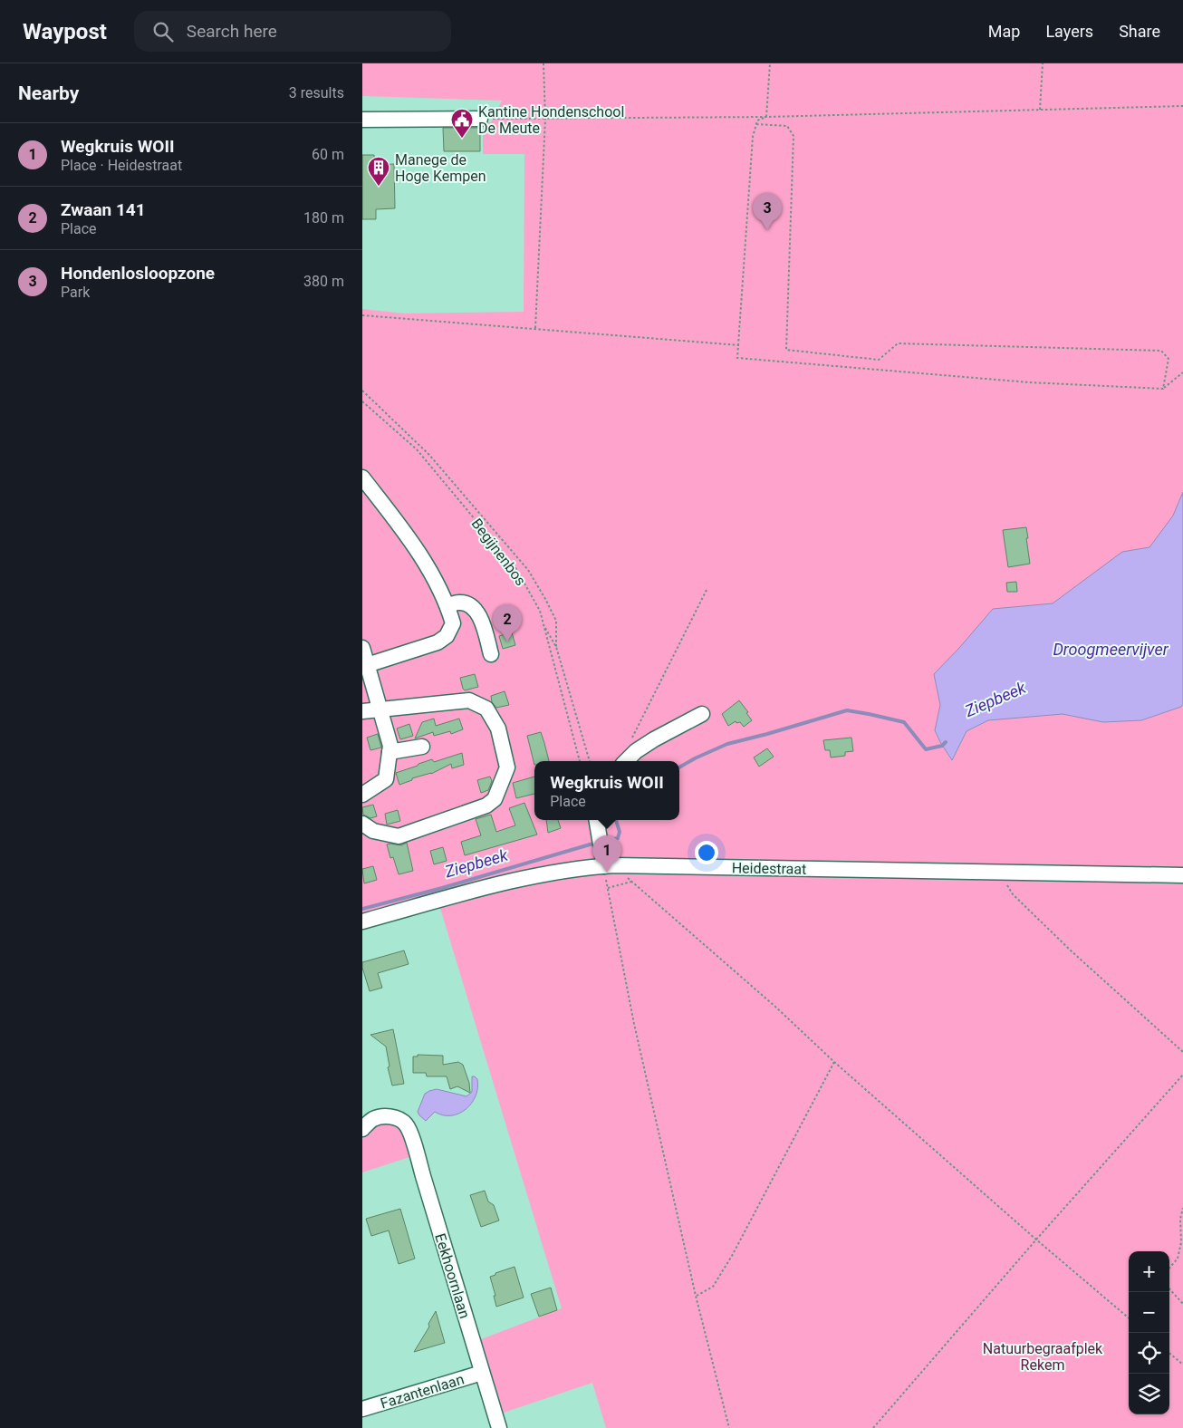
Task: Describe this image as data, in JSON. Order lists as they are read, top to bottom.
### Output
{
  "streets": {
    "street": ["Heidestraat", "Eekhoornlaan", "Fazantenlaan"],
    "path": ["Begijnenbos"]
  },
  "crossings": [
    ["Eekhoornlaan", "Fazantenlaan"]
  ],
  "water": ["Droogmeervijver", "Ziepbeek"],
  "parks": ["Natuurbegraafplek Rekem"],
  "places": {
    "public building": ["Kantine Hondenschool De Meute"],
    "building": ["Manege de Hoge Kempen"]
  },
  "page": {
    "header": "Waypost",
    "search": "Search here",
    "nav": ["Map", "Layers", "Share"],
    "heading": ["Nearby", "3 results"],
    "list": [
      {
        "mark": "1",
        "name": "Wegkruis WOII",
        "note": "Place · Heidestraat",
        "value": "60 m"
      },
      {
        "mark": "2",
        "name": "Zwaan 141",
        "note": "Place",
        "value": "180 m"
      },
      {
        "mark": "3",
        "name": "Hondenlosloopzone",
        "note": "Park",
        "value": "380 m"
      }
    ],
    "pins": ["3", "2", "1"],
    "popup": ["Wegkruis WOII", "Place"],
    "map_buttons": ["+", "−"]
  }
}
